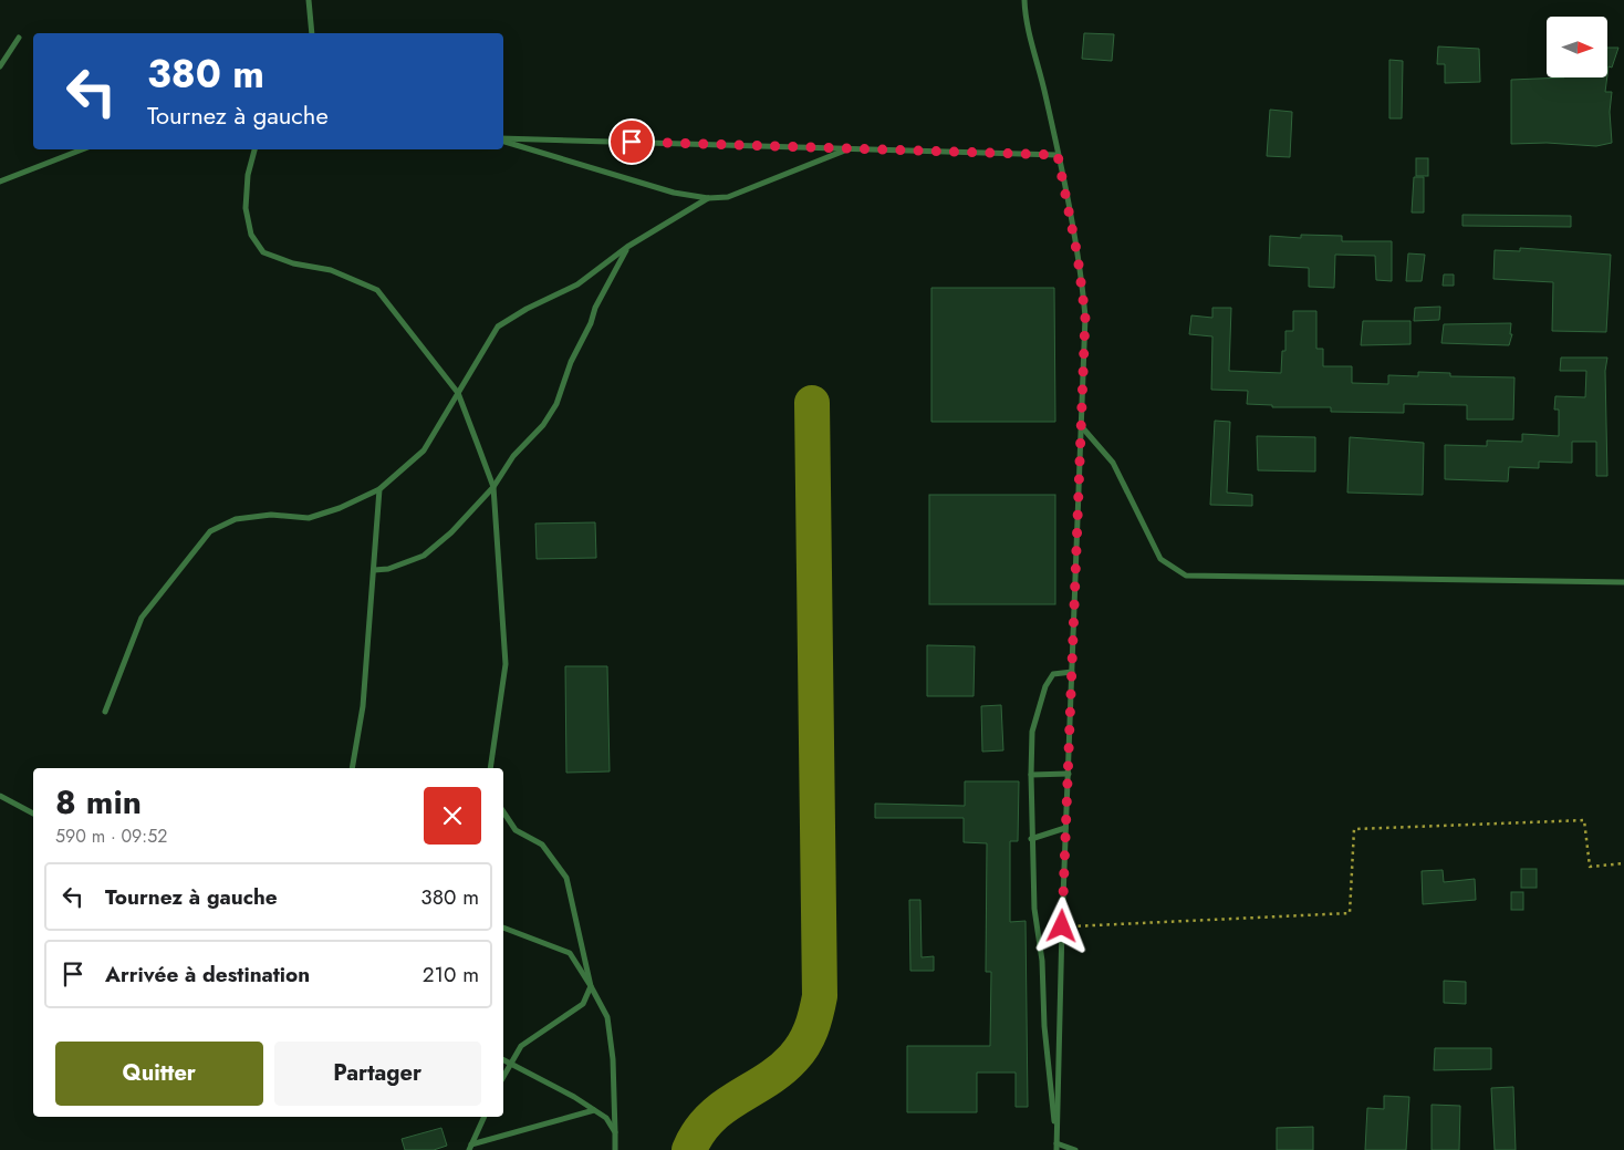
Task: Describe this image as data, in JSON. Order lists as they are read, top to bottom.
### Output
{
  "north": "right",
  "page": {
    "turn": ["380 m", "Tournez à gauche"],
    "heading": ["8 min", "590 m · 09:52"],
    "list": [
      {
        "name": "Tournez à gauche",
        "value": "380 m"
      },
      {
        "name": "Arrivée à destination",
        "value": "210 m"
      }
    ],
    "buttons": ["Quitter", "Partager"]
  }
}
